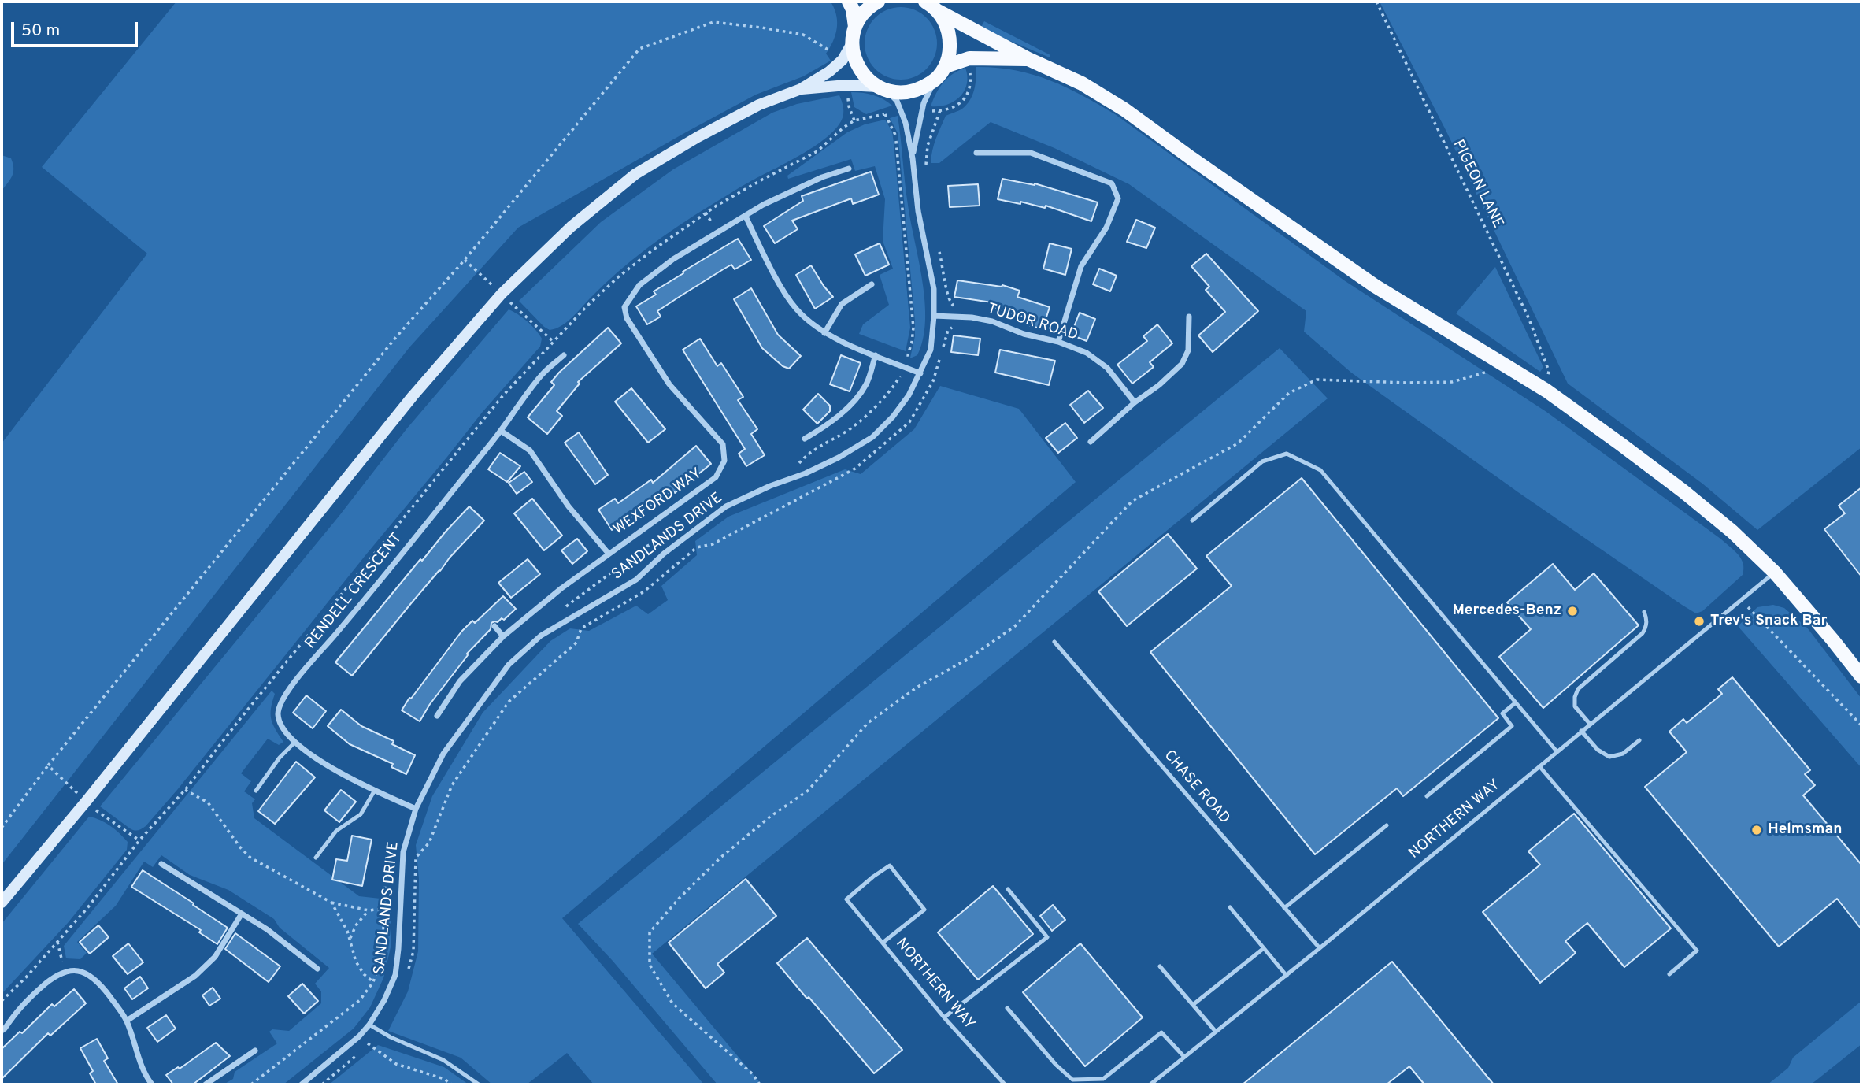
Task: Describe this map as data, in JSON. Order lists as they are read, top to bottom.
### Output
{
  "streets": {
    "street": [
      "TUDOR ROAD",
      "WEXFORD WAY",
      "SANDLANDS DRIVE",
      "RENDELL CRESCENT"
    ],
    "lane": ["CHASE ROAD", "NORTHERN WAY"],
    "path": ["PIGEON LANE"]
  },
  "crossings": [
    ["TUDOR ROAD", "SANDLANDS DRIVE"],
    ["SANDLANDS DRIVE", "RENDELL CRESCENT"],
    ["CHASE ROAD", "NORTHERN WAY"]
  ],
  "places": ["Mercedes-Benz", "Trev's Snack Bar", "Helmsman"],
  "scale_bar": "50 m"
}
